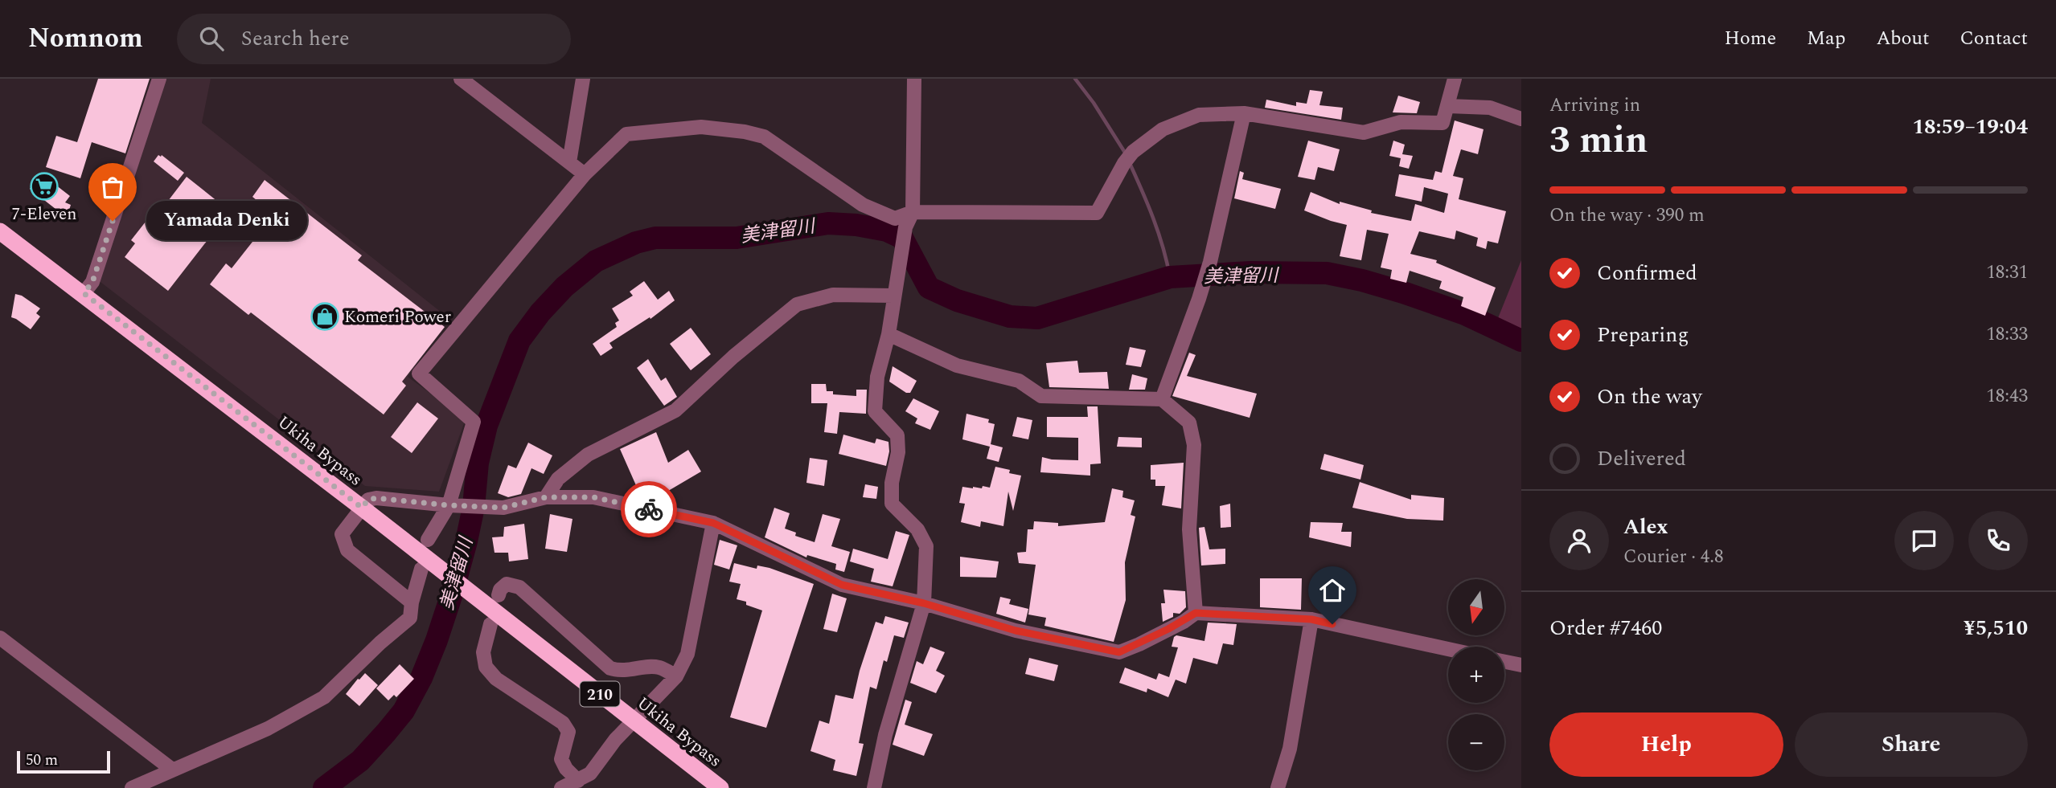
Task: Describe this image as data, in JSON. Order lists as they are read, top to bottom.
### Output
{
  "streets": {
    "highway": ["Ukiha Bypass", "210"]
  },
  "water": ["美津留川"],
  "places": {
    "supermarket": ["7-Eleven"],
    "other": ["Yamada Denki"],
    "shop": ["Komeri Power"]
  },
  "scale_bar": "50 m",
  "north": "bottom",
  "page": {
    "header": "Nomnom",
    "search": "Search here",
    "nav": [
      "Home",
      "Map",
      "About",
      "Contact"
    ],
    "heading": ["3 min", "Arriving in", "18:59–19:04"],
    "panel": [
      "Alex",
      "Courier · 4.8",
      "Order #7460",
      "¥5,510"
    ],
    "bar": "On the way · 390 m",
    "bubble": "Yamada Denki",
    "list": [
      ["Confirmed", "18:31"],
      ["Preparing", "18:33"],
      ["On the way", "18:43"],
      "Delivered"
    ],
    "map_buttons": ["+", "−"],
    "buttons": ["Help", "Share"],
    "scale": "50 m"
  }
}
